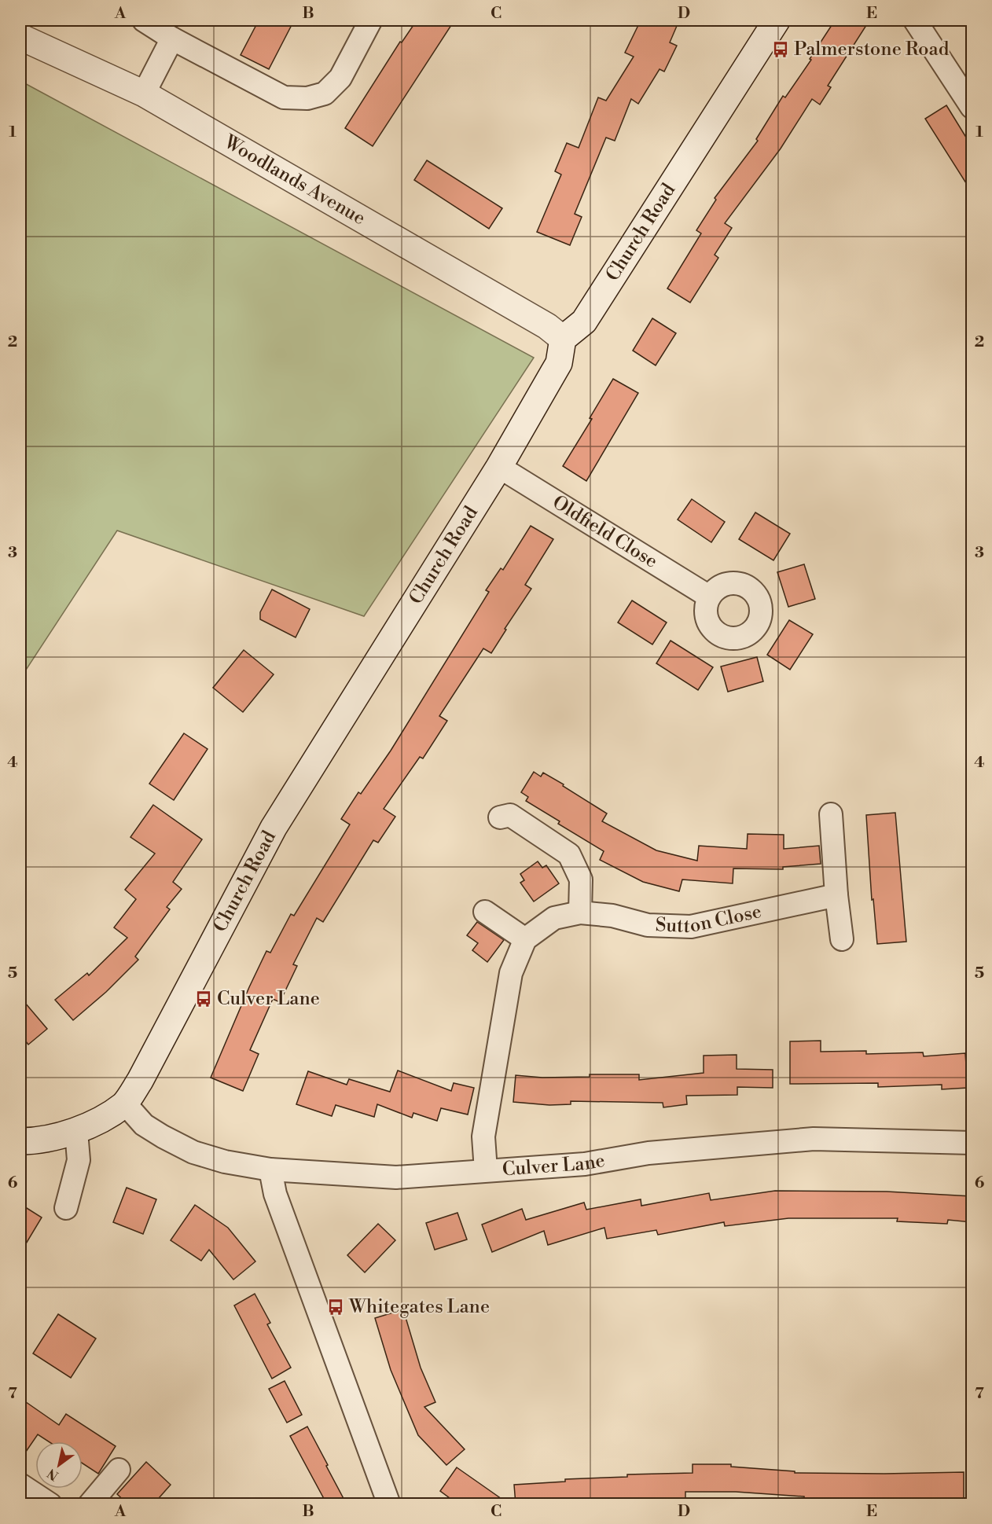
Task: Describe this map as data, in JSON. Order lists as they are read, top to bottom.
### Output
{
  "streets": {
    "main road": ["Woodlands Avenue", "Church Road"],
    "street": ["Oldfield Close", "Sutton Close", "Culver Lane"]
  },
  "crossings": [
    ["Woodlands Avenue", "Church Road"],
    ["Church Road", "Oldfield Close"],
    ["Church Road", "Culver Lane"]
  ],
  "places": {
    "bus stop": ["Palmerstone Road", "Culver Lane", "Whitegates Lane"]
  },
  "north": "bottom left",
  "grid": {
    "columns": [
      "A",
      "B",
      "C",
      "D",
      "E"
    ],
    "rows": [
      "1",
      "2",
      "3",
      "4",
      "5",
      "6",
      "7"
    ]
  }
}
